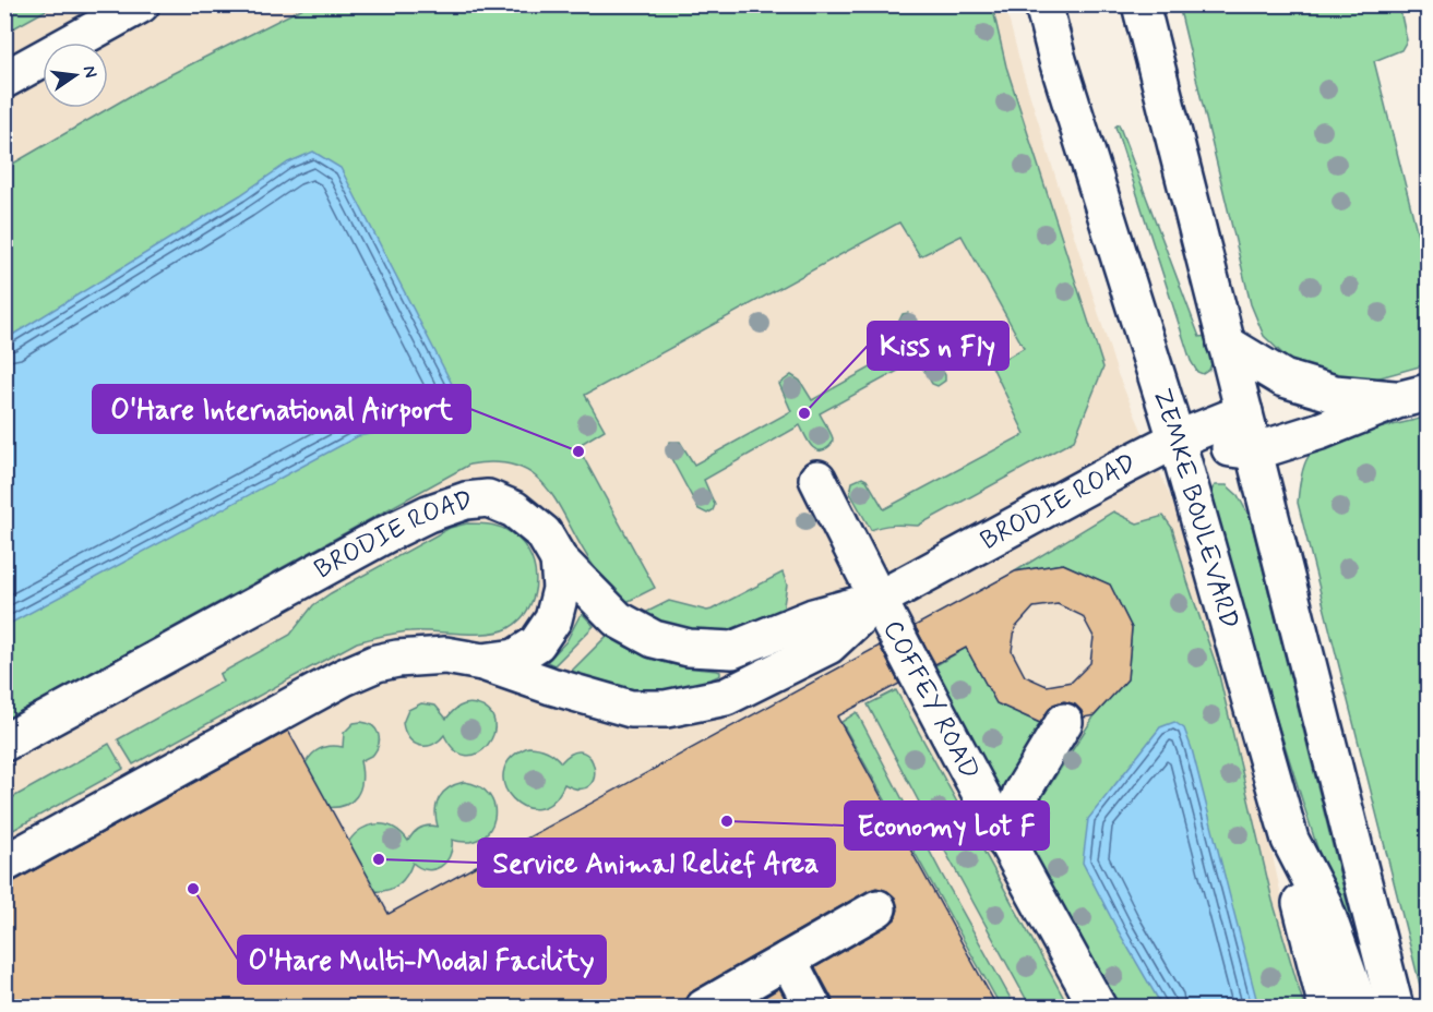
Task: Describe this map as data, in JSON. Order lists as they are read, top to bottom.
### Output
{
  "streets": {
    "street": ["BRODIE ROAD", "ZEMKE BOULEVARD", "COFFEY ROAD"]
  },
  "crossings": [
    ["BRODIE ROAD", "ZEMKE BOULEVARD"],
    ["BRODIE ROAD", "COFFEY ROAD"]
  ],
  "places": [
    "Kiss n Fly",
    "O'Hare International Airport",
    "Economy Lot F",
    "Service Animal Relief Area",
    "O'Hare Multi-Modal Facility"
  ],
  "north": "right"
}
